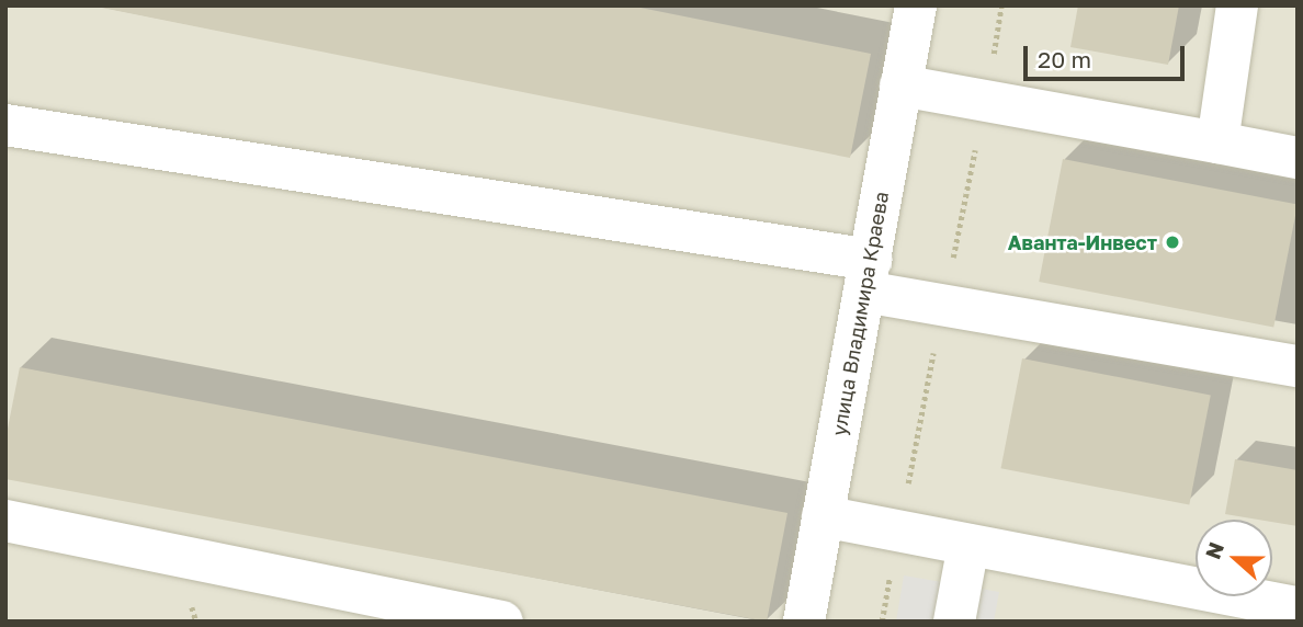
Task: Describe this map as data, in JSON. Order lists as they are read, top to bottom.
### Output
{
  "streets": {
    "street": ["улица Владимира Краева"]
  },
  "places": ["Аванта-Инвест"],
  "scale_bar": "20 m",
  "north": "left"
}
